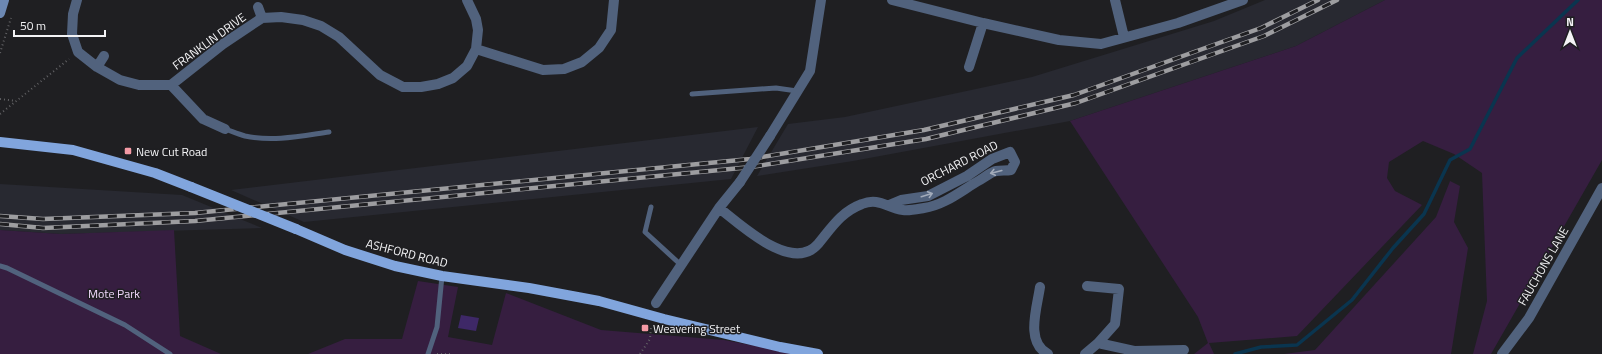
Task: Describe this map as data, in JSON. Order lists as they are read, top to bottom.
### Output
{
  "streets": {
    "main road": ["ASHFORD ROAD"],
    "street": ["FRANKLIN DRIVE", "ORCHARD ROAD", "FAUCHONS LANE"]
  },
  "parks": ["Mote Park"],
  "places": {
    "transit": ["New Cut Road", "Weavering Street"]
  },
  "scale_bar": "50 m",
  "north": "top"
}
